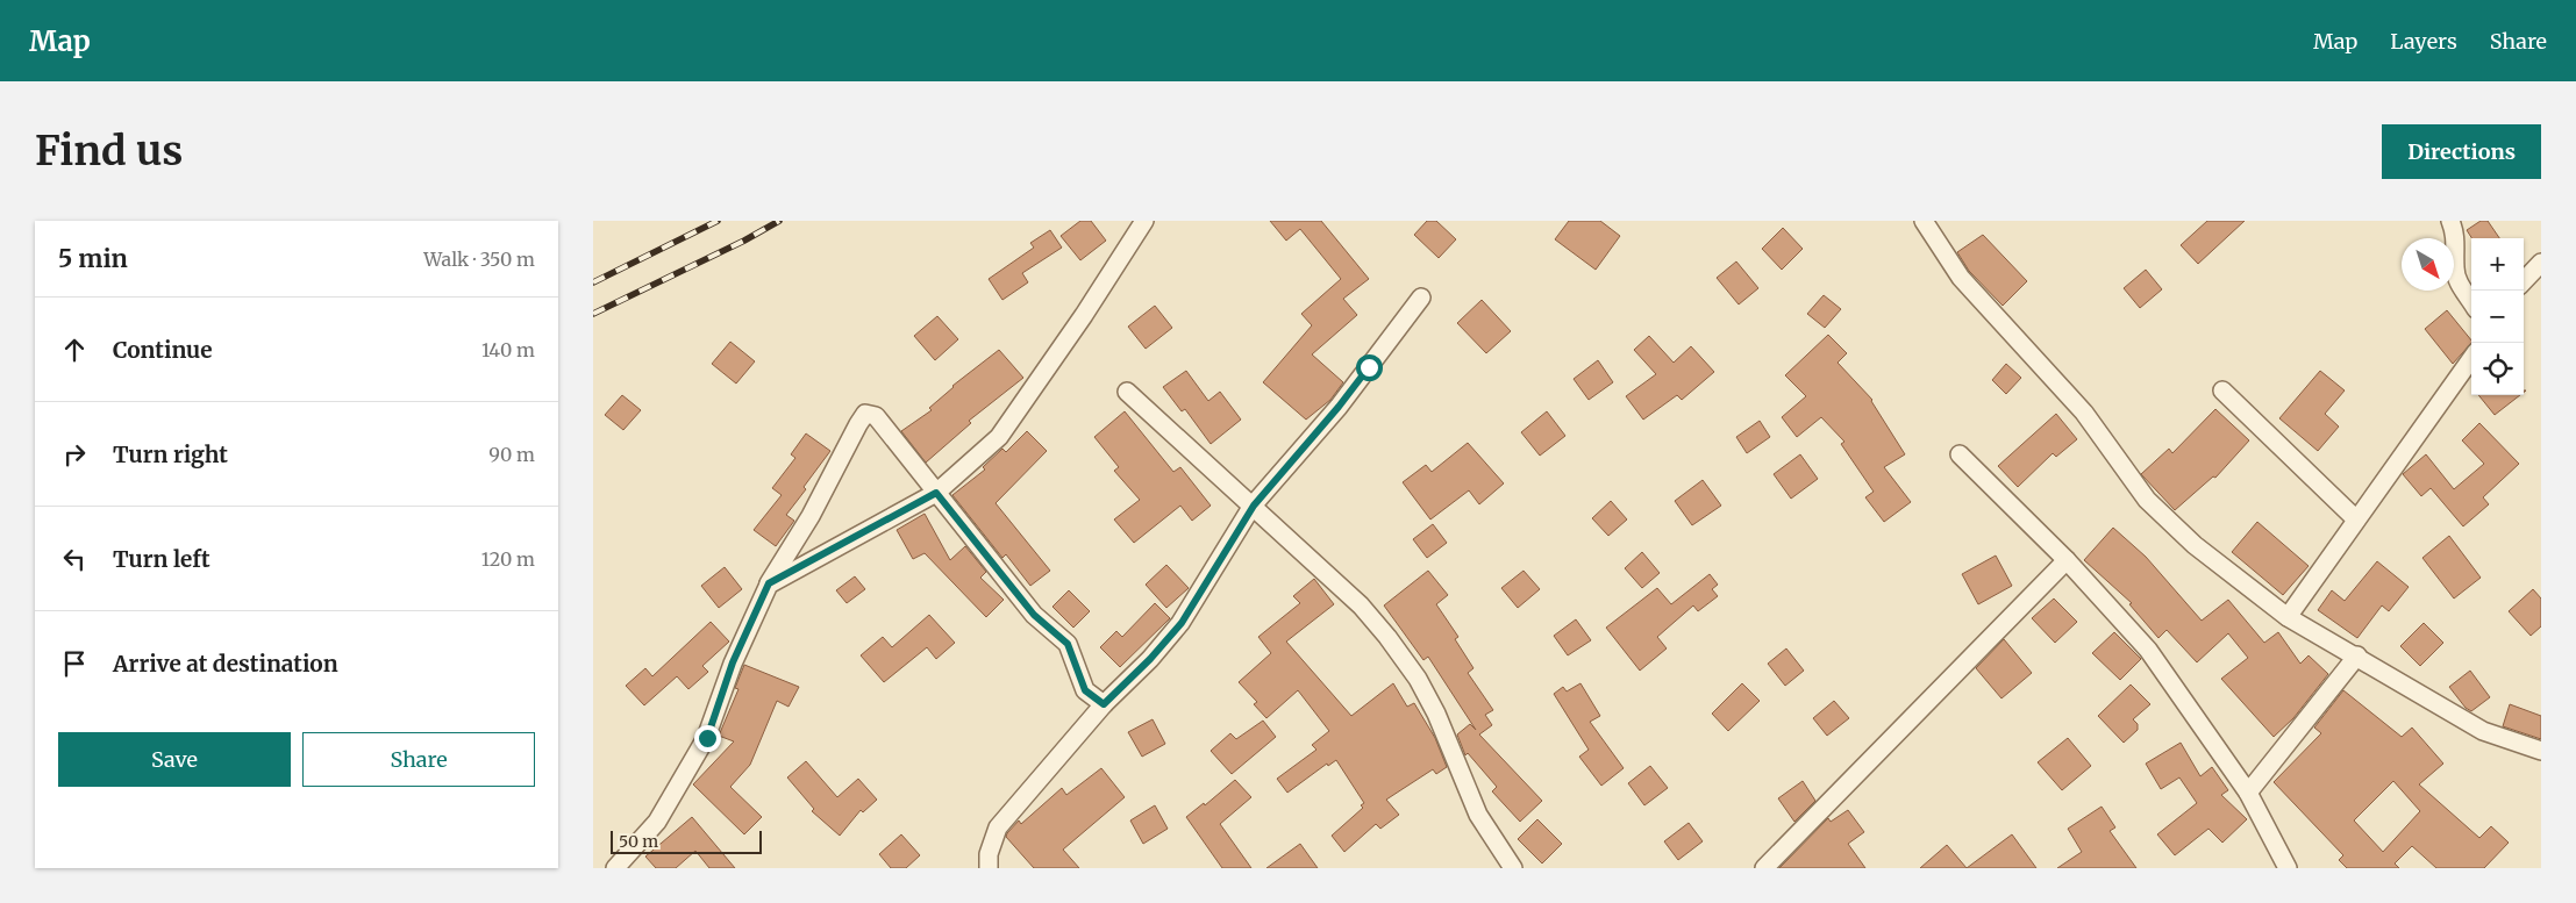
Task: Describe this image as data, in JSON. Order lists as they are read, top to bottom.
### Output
{
  "scale_bar": "50 m",
  "north": "bottom right",
  "page": {
    "header": "Map",
    "nav": ["Map", "Layers", "Share"],
    "buttons": [
      "Directions",
      ["Save", "Share"]
    ],
    "title": "Find us",
    "heading": ["5 min", "Walk · 350 m"],
    "map_buttons": ["+", "−"],
    "list": [
      ["Continue", "140 m"],
      ["Turn right", "90 m"],
      ["Turn left", "120 m"],
      "Arrive at destination"
    ],
    "scale": "50 m"
  }
}
